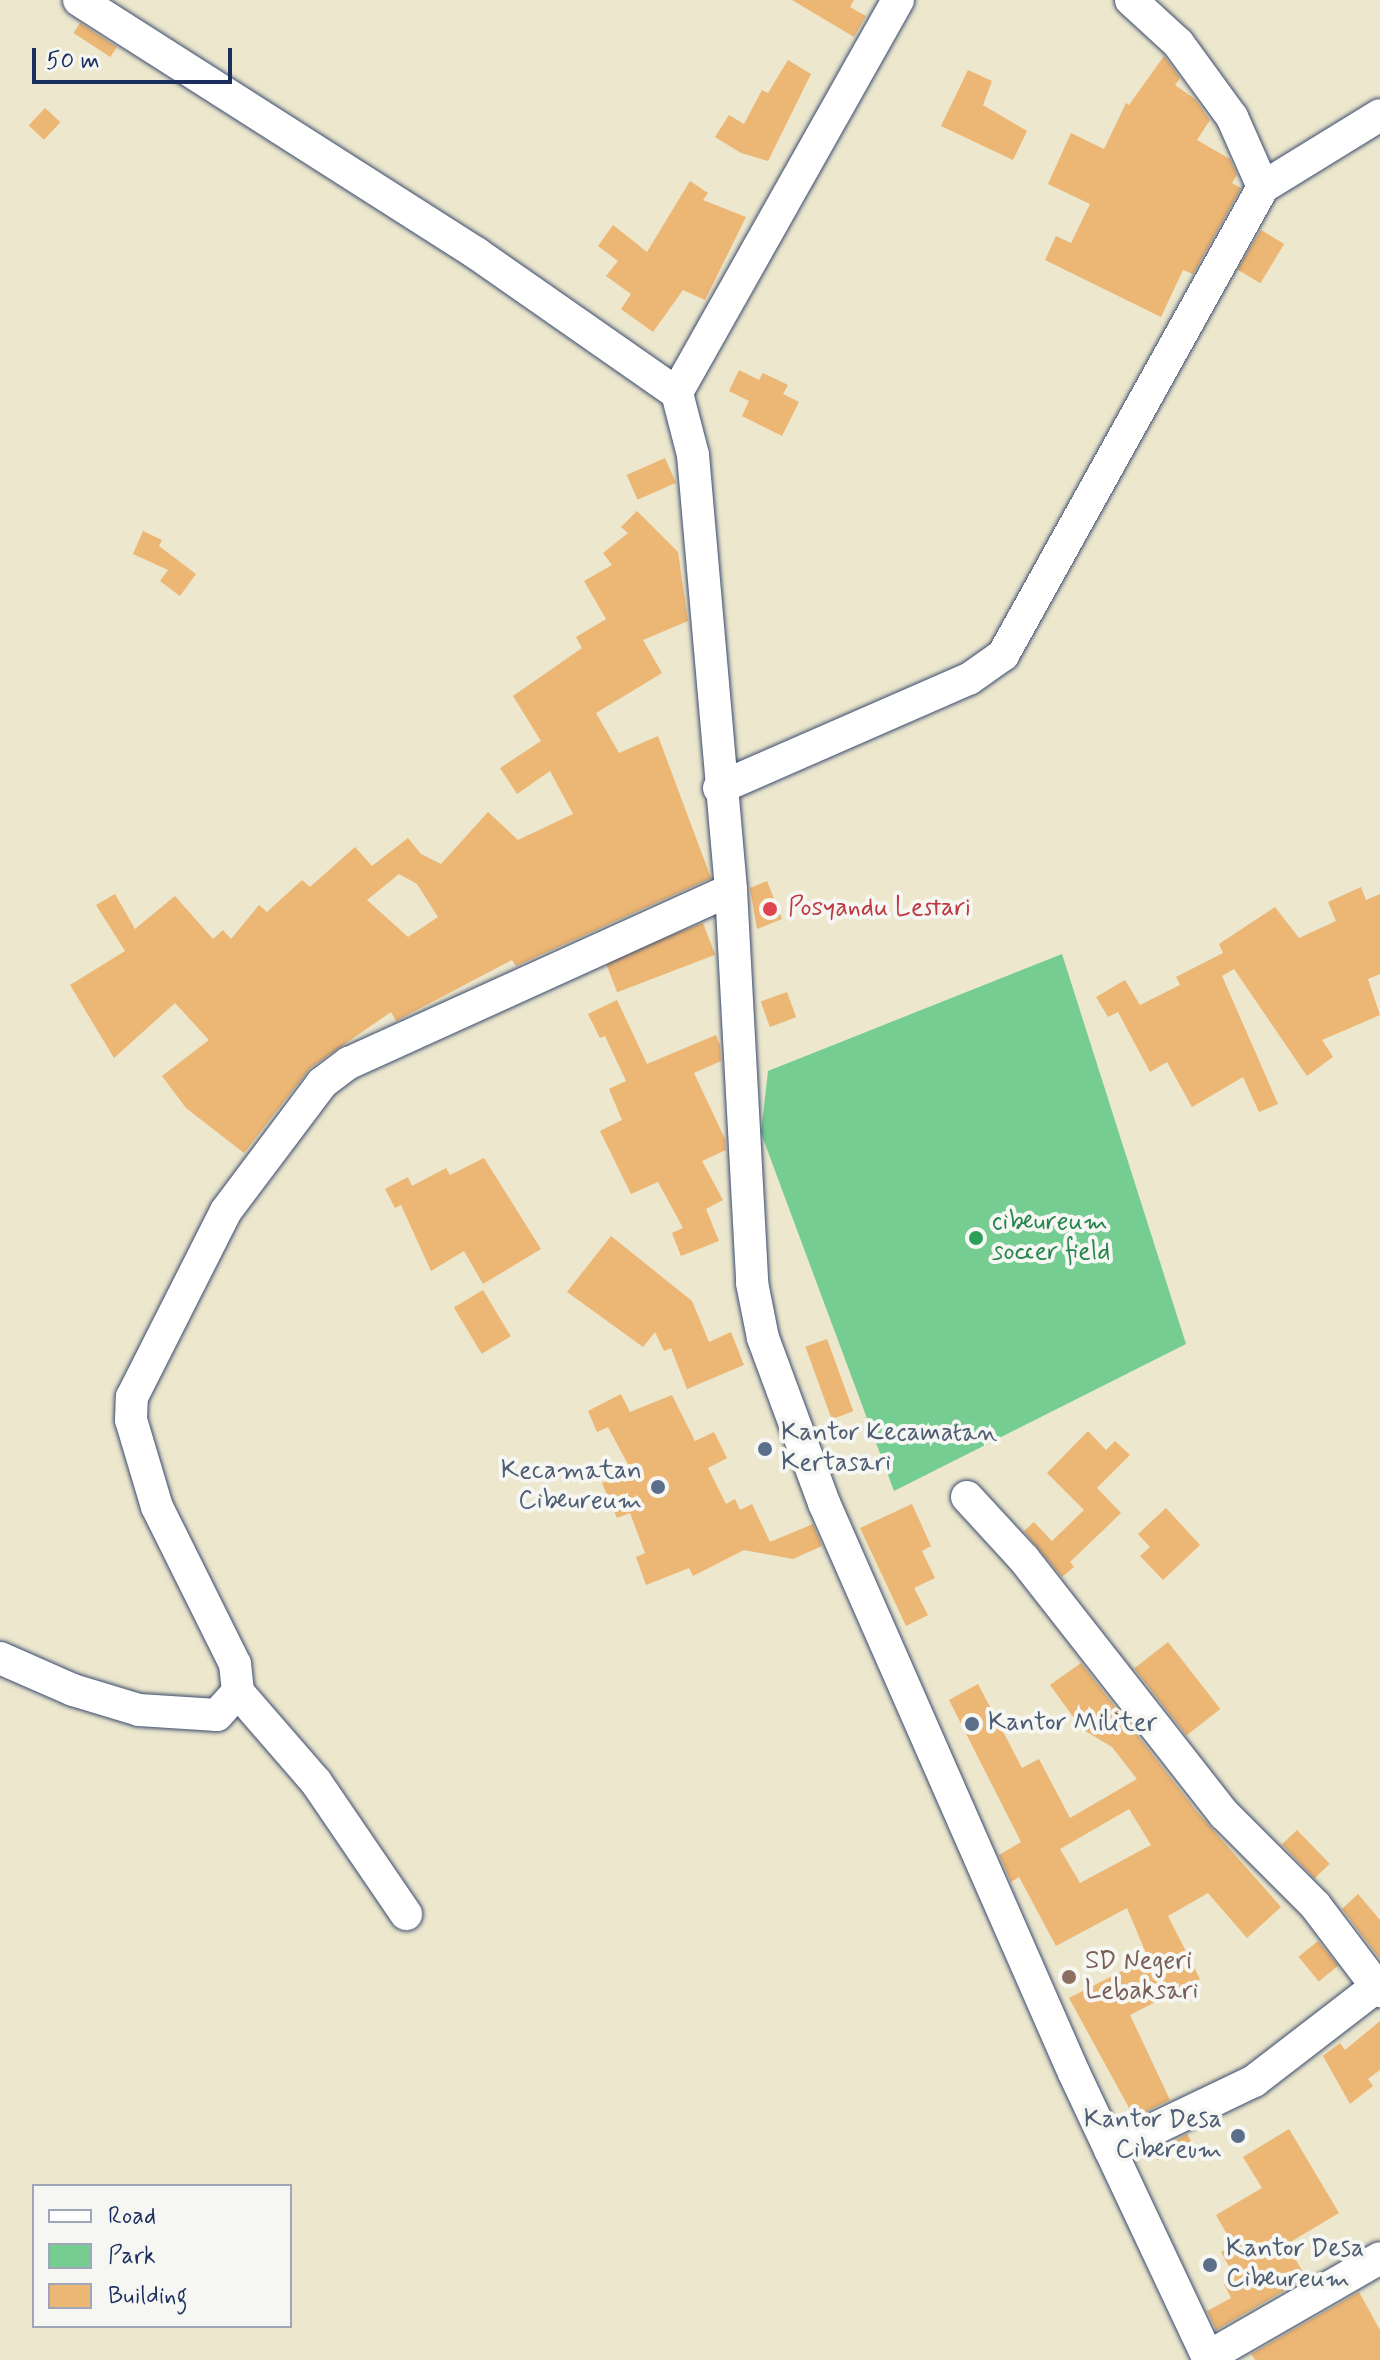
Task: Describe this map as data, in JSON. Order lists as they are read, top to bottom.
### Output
{
  "places": [
    "Posyandu Lestari",
    "cibeureum soccer field",
    "Kantor Kecamatan Kertasari",
    "Kecamatan Cibeureum",
    "Kantor Militer",
    "SD Negeri Lebaksari",
    "Kantor Desa Cibereum",
    "Kantor Desa Cibeureum"
  ],
  "legend": ["Road", "Park", "Building"],
  "scale_bar": "50 m"
}
